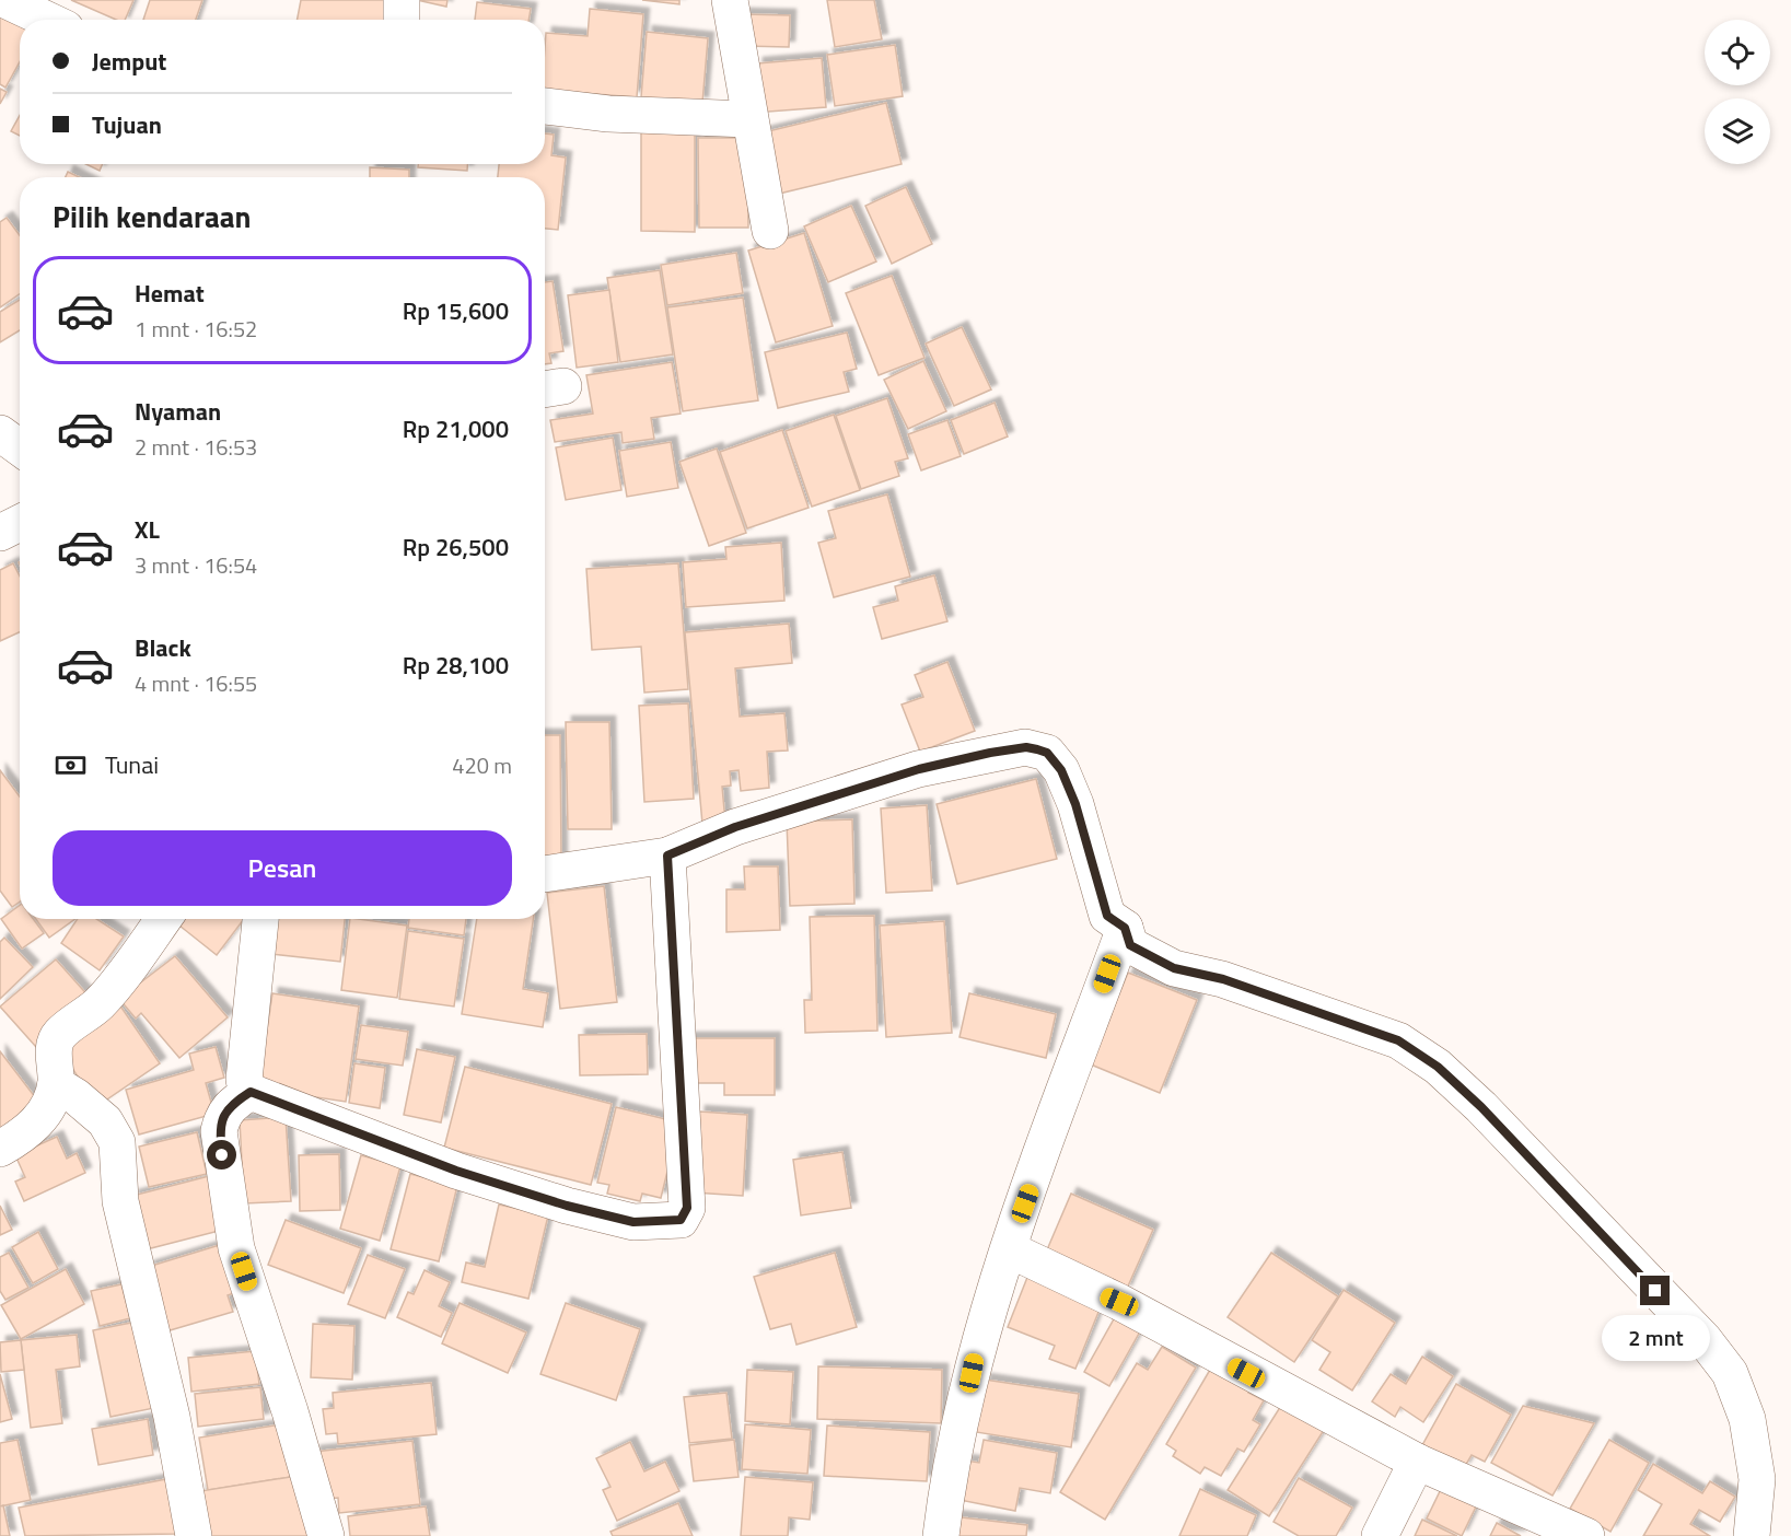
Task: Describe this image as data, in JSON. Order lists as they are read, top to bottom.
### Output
{
  "page": {
    "banner": ["Jemput", "Tujuan"],
    "heading": "Pilih kendaraan",
    "list": [
      {
        "name": "Hemat",
        "note": "1 mnt · 16:52",
        "value": "Rp 15,600"
      },
      {
        "name": "Nyaman",
        "note": "2 mnt · 16:53",
        "value": "Rp 21,000"
      },
      {
        "name": "XL",
        "note": "3 mnt · 16:54",
        "value": "Rp 26,500"
      },
      {
        "name": "Black",
        "note": "4 mnt · 16:55",
        "value": "Rp 28,100"
      }
    ],
    "pay": ["Tunai", "420 m"],
    "buttons": "Pesan",
    "bubble": "2 mnt"
  }
}
